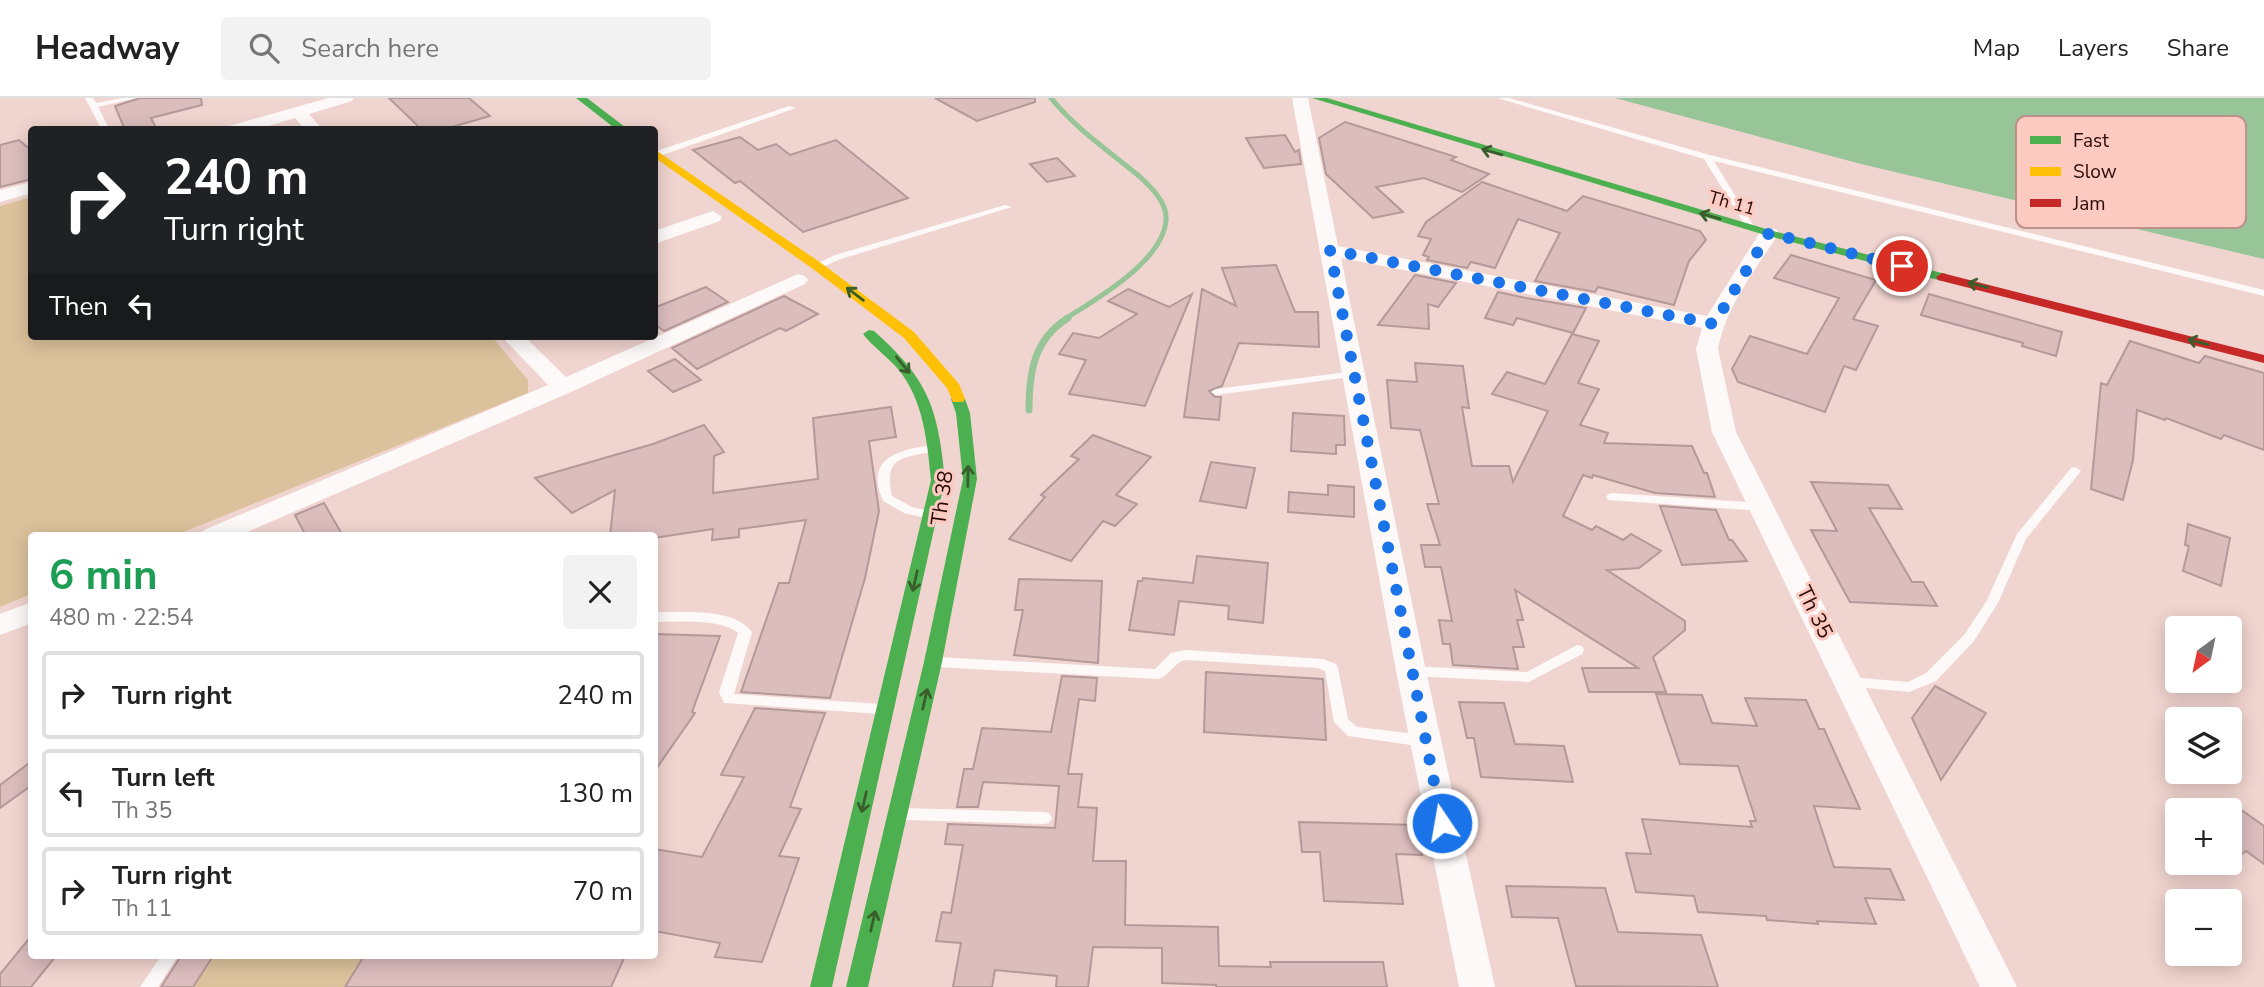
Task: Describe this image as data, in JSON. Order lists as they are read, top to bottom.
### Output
{
  "streets": {
    "street": ["Th 11", "Th 38", "Th 35"]
  },
  "crossings": [
    ["Th 11", "Th 35"]
  ],
  "legend": ["Fast", "Slow", "Jam"],
  "north": "bottom left",
  "page": {
    "header": "Headway",
    "search": "Search here",
    "nav": ["Map", "Layers", "Share"],
    "turn": ["240 m", "Turn right"],
    "then": "Then",
    "heading": ["6 min", "480 m · 22:54"],
    "map_buttons": ["+", "−"],
    "list": [
      {
        "name": "Turn right",
        "value": "240 m"
      },
      {
        "name": "Turn left",
        "note": "Th 35",
        "value": "130 m"
      },
      {
        "name": "Turn right",
        "note": "Th 11",
        "value": "70 m"
      }
    ]
  }
}
